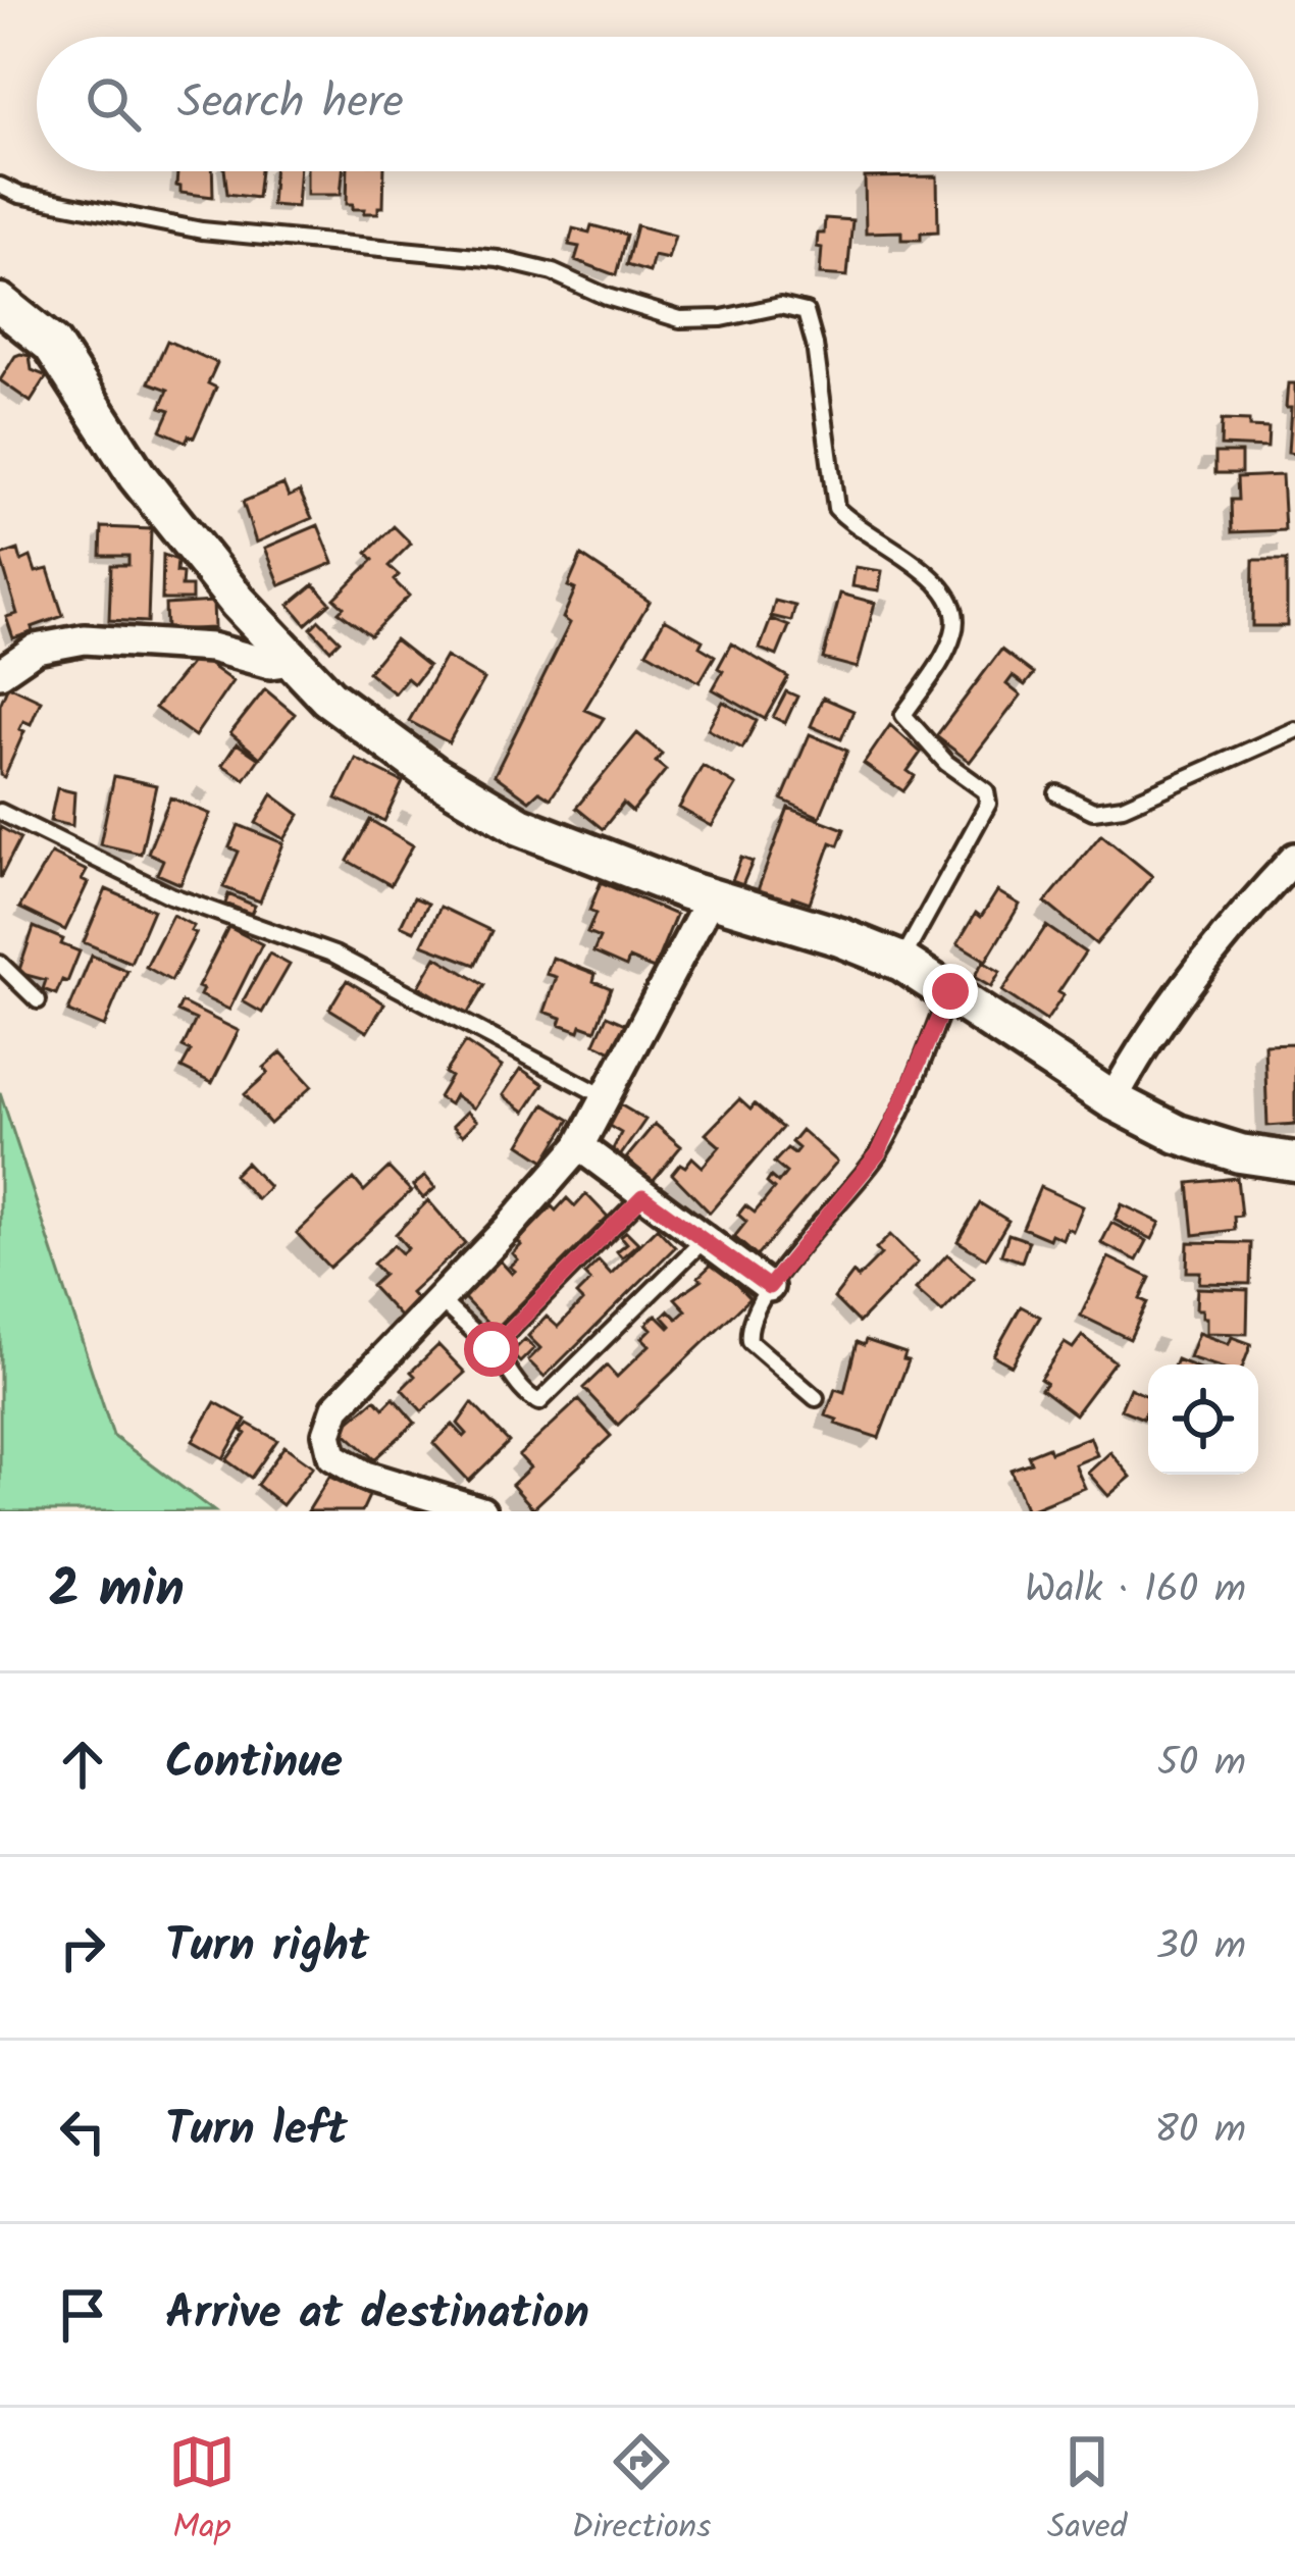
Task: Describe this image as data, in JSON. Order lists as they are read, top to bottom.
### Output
{
  "page": {
    "search": "Search here",
    "heading": ["2 min", "Walk · 160 m"],
    "list": [
      ["Continue", "50 m"],
      ["Turn right", "30 m"],
      ["Turn left", "80 m"],
      "Arrive at destination"
    ],
    "nav": ["Map", "Directions", "Saved"]
  }
}
